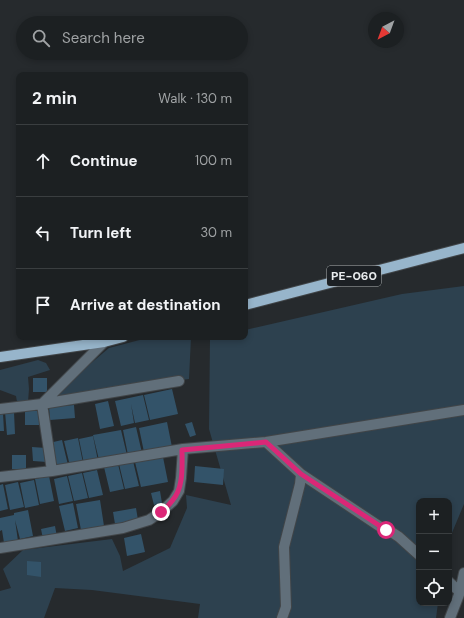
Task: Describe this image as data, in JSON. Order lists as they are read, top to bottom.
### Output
{
  "streets": {
    "main road": ["PE-060"]
  },
  "north": "bottom left",
  "page": {
    "search": "Search here",
    "heading": ["2 min", "Walk · 130 m"],
    "list": [
      ["Continue", "100 m"],
      ["Turn left", "30 m"],
      "Arrive at destination"
    ],
    "map_buttons": ["+", "−"]
  }
}
